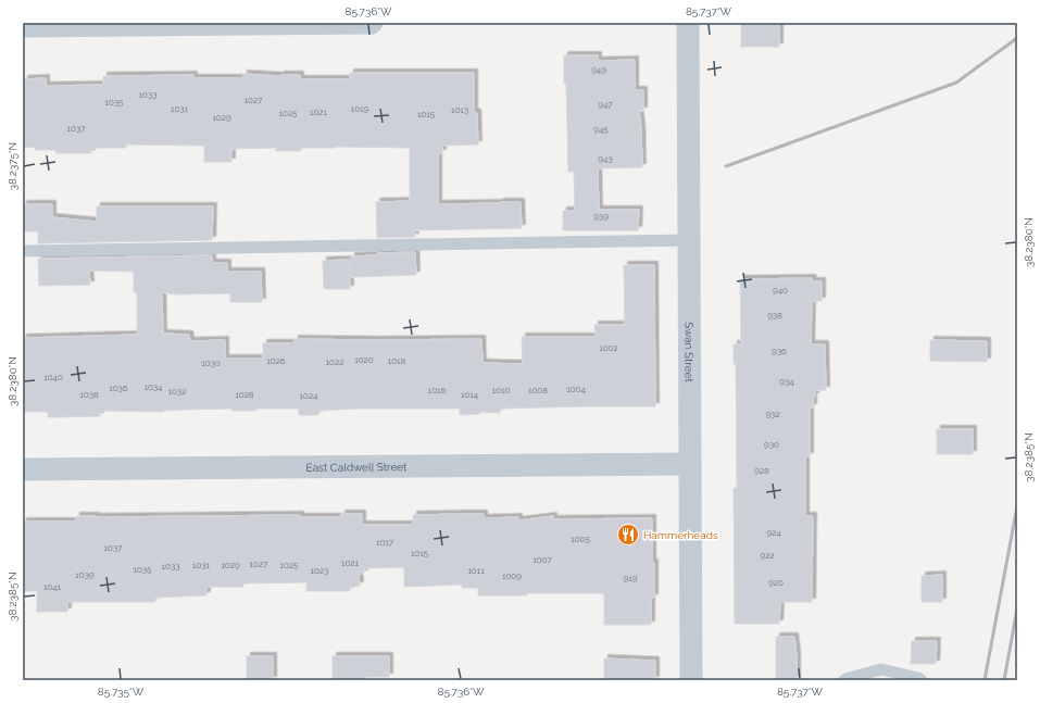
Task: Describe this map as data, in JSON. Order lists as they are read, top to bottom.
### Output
{
  "streets": {
    "street": ["Swan Street", "East Caldwell Street"]
  },
  "crossings": [
    ["Swan Street", "East Caldwell Street"]
  ],
  "places": {
    "restaurant": ["Hammerheads"]
  },
  "house_numbers": [
    "949",
    "1033",
    "1027",
    "1035",
    "947",
    "1031",
    "1019",
    "1013",
    "1021",
    "1025",
    "1015",
    "1029",
    "1037",
    "945",
    "943",
    "939",
    "940",
    "938",
    "1002",
    "936",
    "1020",
    "1026",
    "1018",
    "1022",
    "1030",
    "1040",
    "934",
    "1034",
    "1036",
    "1004",
    "1016",
    "1010",
    "1008",
    "1032",
    "1038",
    "1028",
    "1014",
    "1024",
    "932",
    "930",
    "928",
    "924",
    "1005",
    "1017",
    "1037",
    "1015",
    "922",
    "1007",
    "1021",
    "1027",
    "1031",
    "1029",
    "1025",
    "1033",
    "1035",
    "1023",
    "1011",
    "1039",
    "1009",
    "919",
    "920",
    "1041"
  ],
  "coordinates": [
    "85.736°W",
    "85.737°W",
    "38.2375°N",
    "38.2380°N",
    "38.2385°N",
    "85.735°W"
  ]
}
